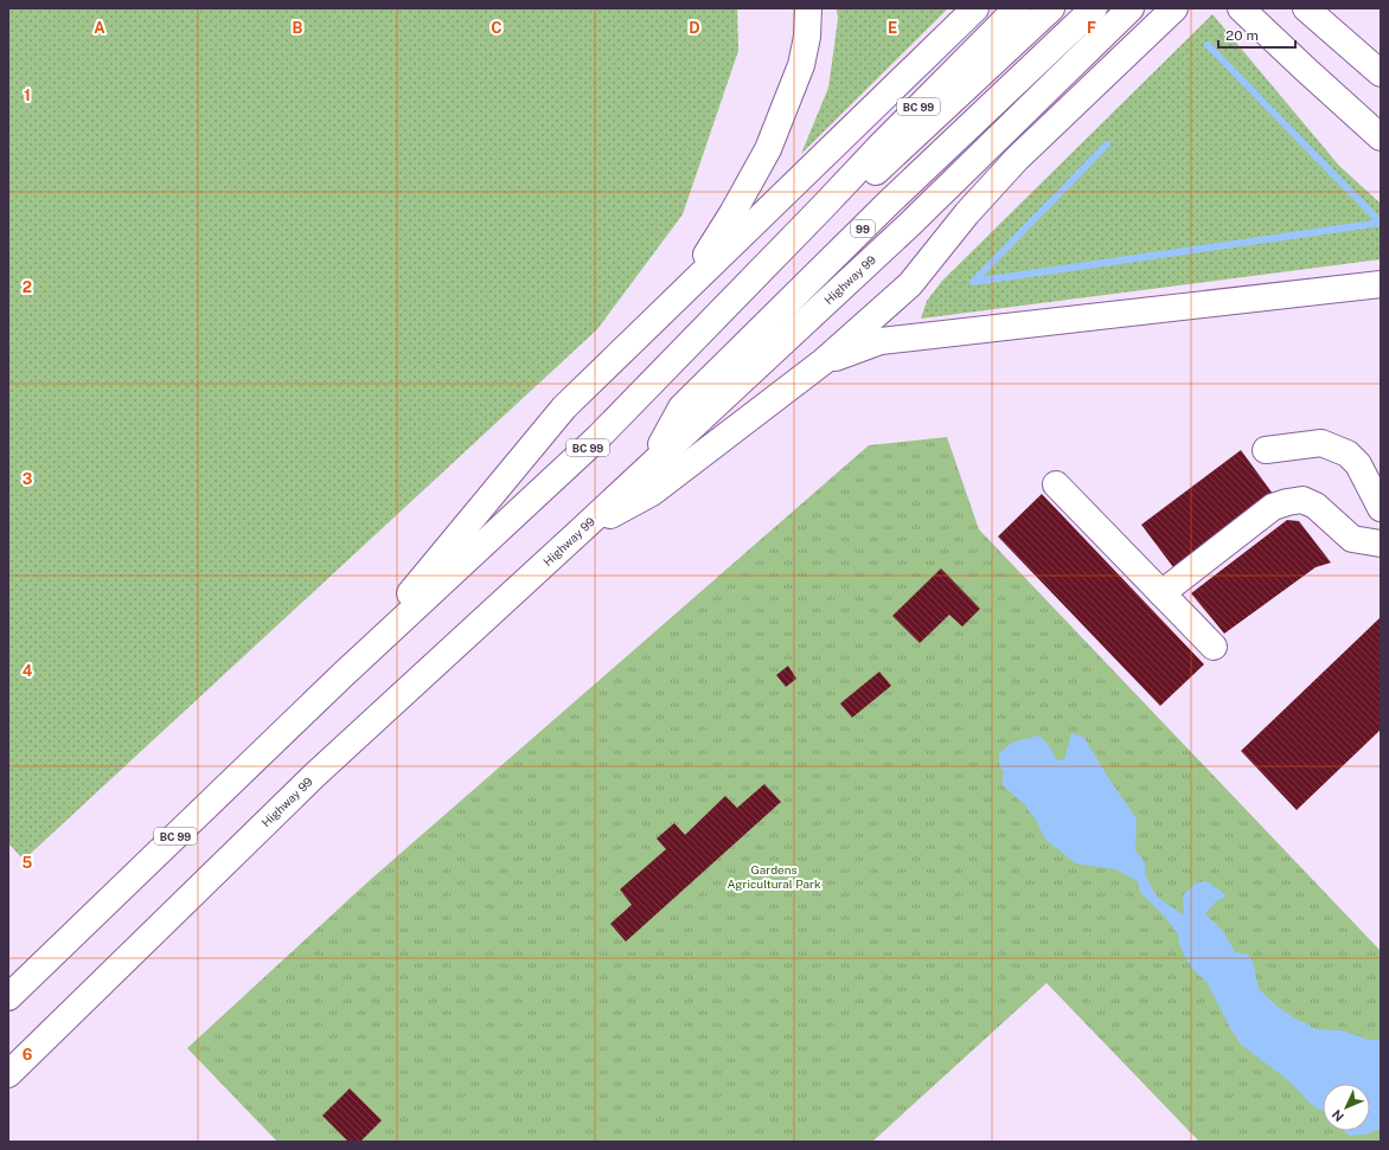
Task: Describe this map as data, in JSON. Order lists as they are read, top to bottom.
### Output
{
  "streets": {
    "main road": ["BC 99", "99", "Highway 99"]
  },
  "crossings": [
    ["99", "Highway 99"]
  ],
  "parks": ["Gardens Agricultural Park"],
  "scale_bar": "20 m",
  "north": "bottom left",
  "grid": {
    "columns": [
      "A",
      "B",
      "C",
      "D",
      "E",
      "F"
    ],
    "rows": [
      "1",
      "2",
      "3",
      "4",
      "5",
      "6"
    ]
  }
}
